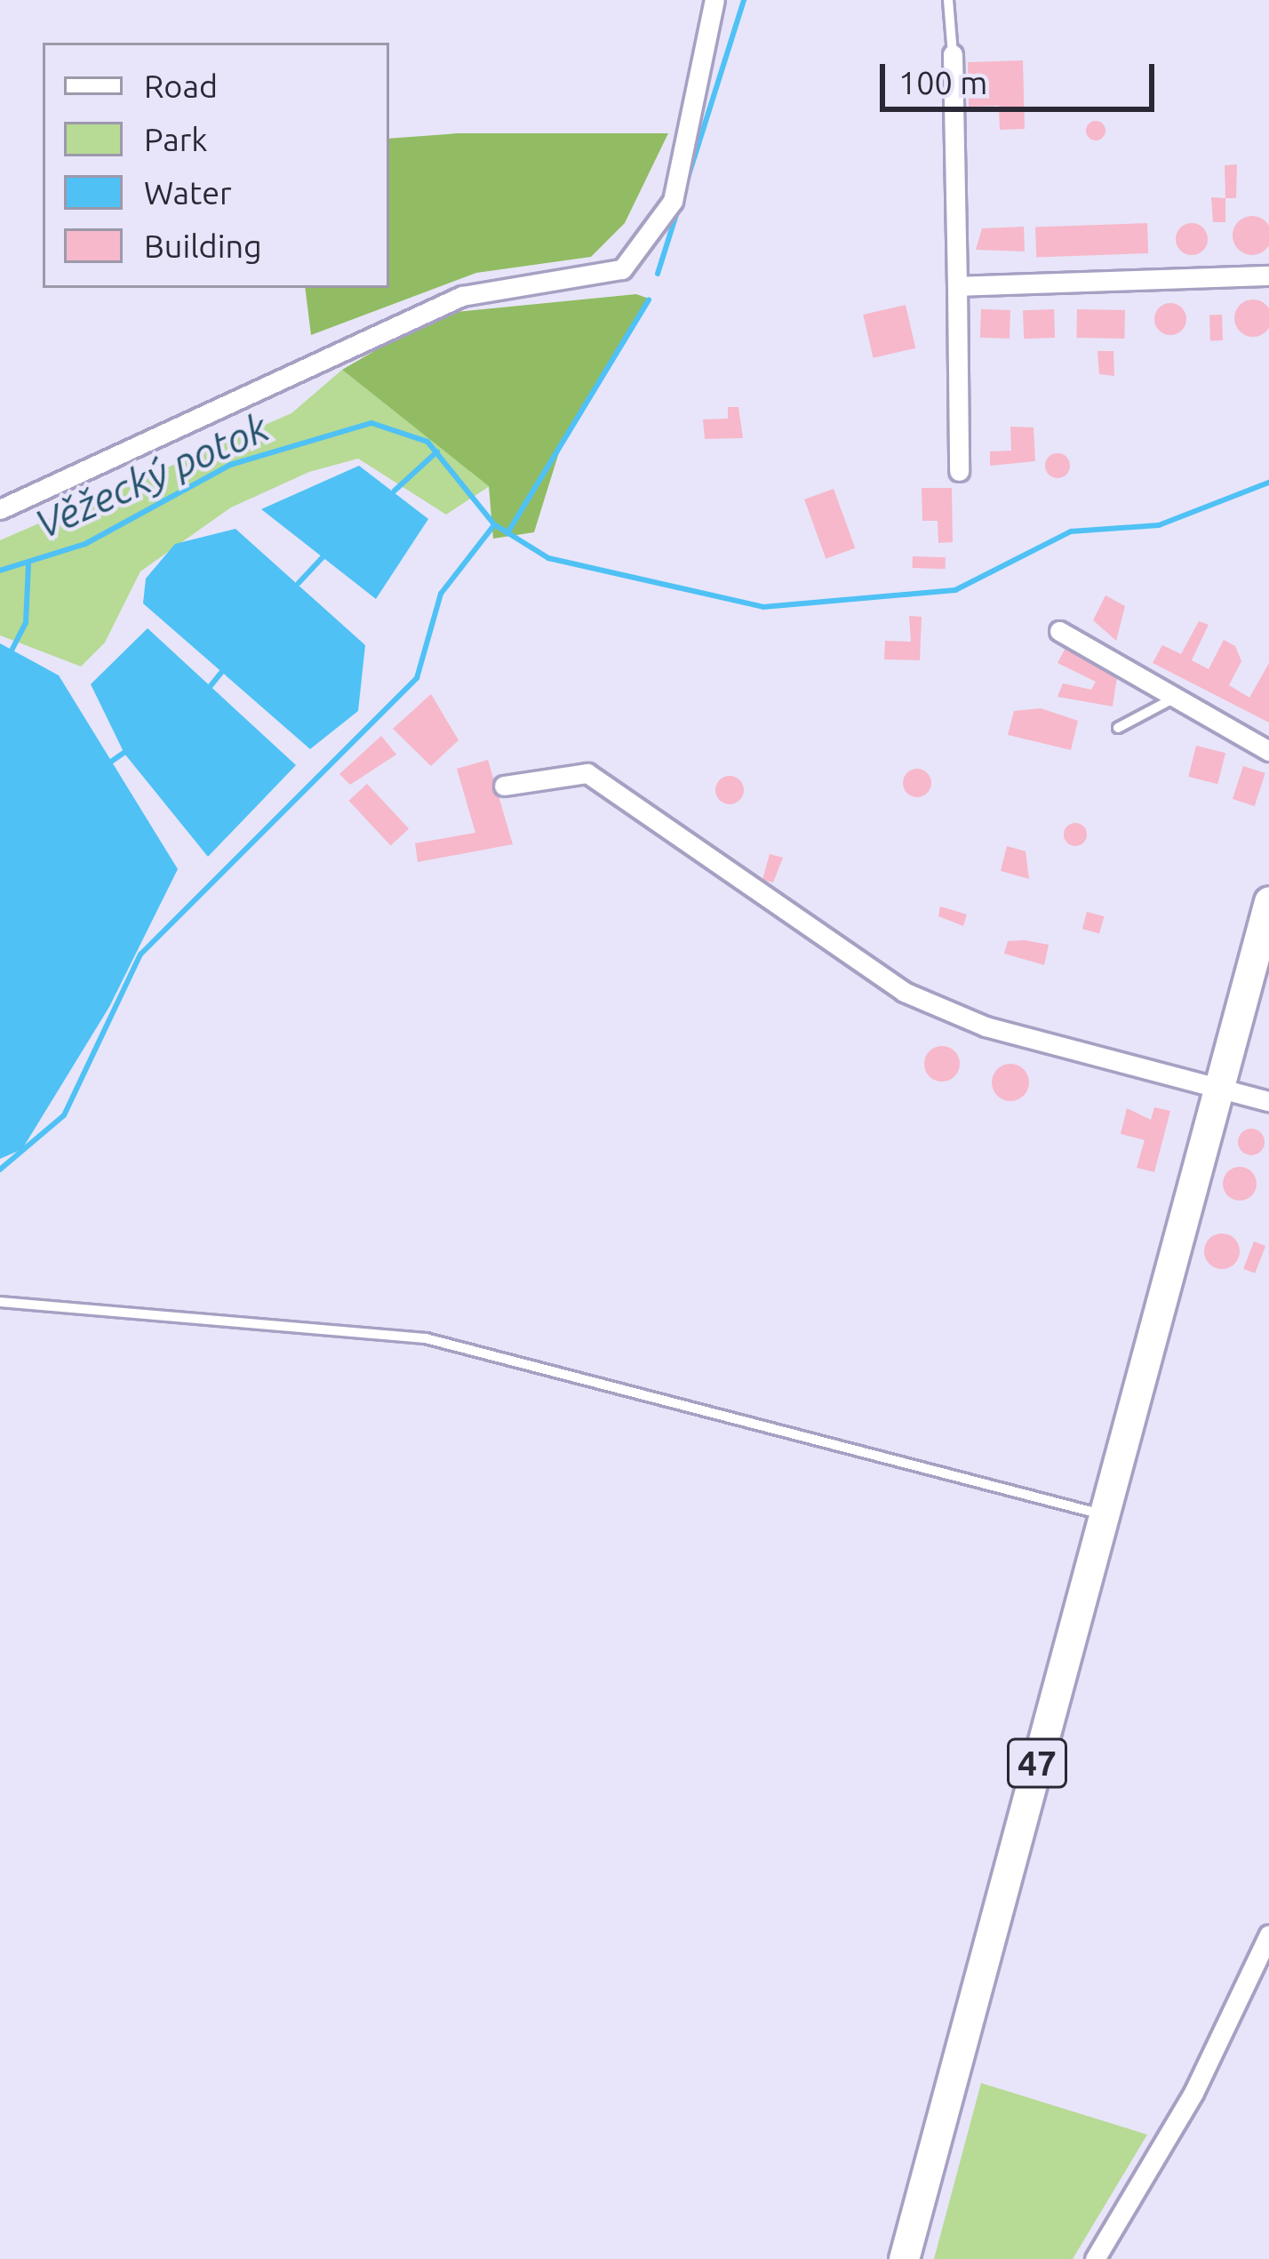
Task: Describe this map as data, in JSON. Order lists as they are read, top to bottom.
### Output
{
  "streets": {
    "main road": ["47"]
  },
  "water": ["Věžecký potok"],
  "legend": [
    "Road",
    "Park",
    "Water",
    "Building"
  ],
  "scale_bar": "100 m"
}
